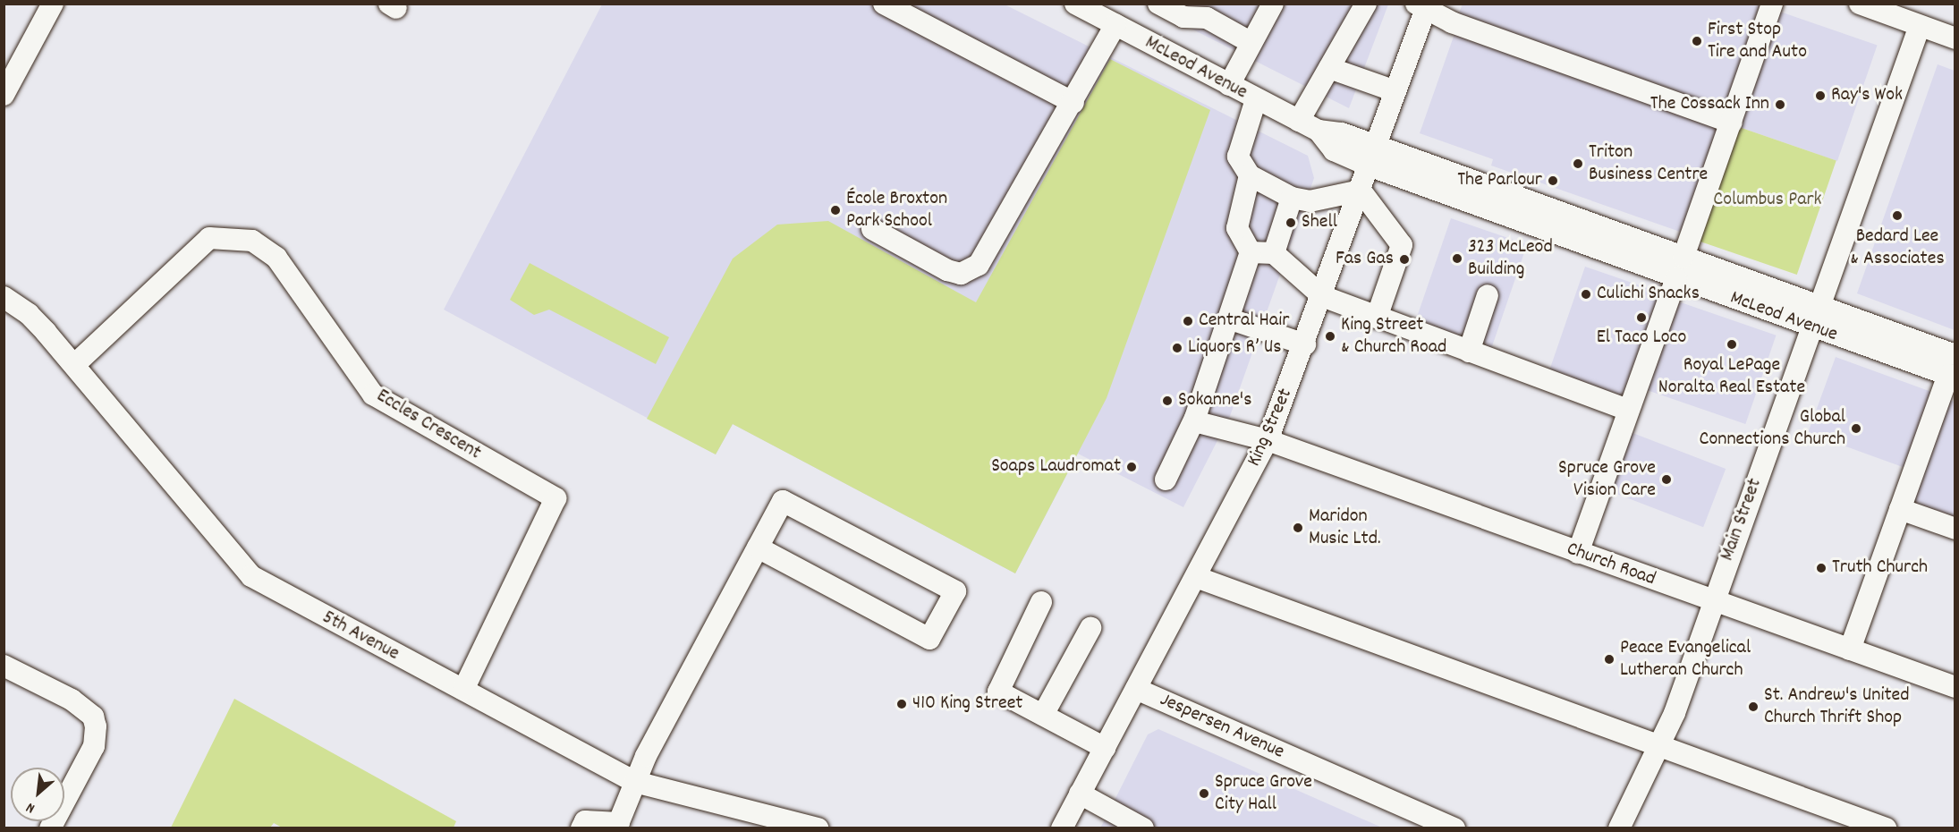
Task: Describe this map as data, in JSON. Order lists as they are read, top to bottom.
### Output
{
  "streets": {
    "street": [
      "McLeod Avenue",
      "Eccles Crescent",
      "King Street",
      "Main Street",
      "Church Road",
      "5th Avenue",
      "Jespersen Avenue"
    ]
  },
  "crossings": [
    ["McLeod Avenue", "King Street"],
    ["McLeod Avenue", "Main Street"],
    ["Eccles Crescent", "5th Avenue"],
    ["King Street", "Church Road"],
    ["King Street", "Jespersen Avenue"],
    ["Main Street", "Church Road"]
  ],
  "parks": ["Columbus Park"],
  "places": [
    "First Stop Tire and Auto",
    "Ray's Wok",
    "The Cossack Inn",
    "Triton Business Centre",
    "The Parlour",
    "École Broxton Park School",
    "Bedard Lee & Associates",
    "Shell",
    "323 McLeod Building",
    "Fas Gas",
    "Culichi Snacks",
    "El Taco Loco",
    "Central Hair",
    "King Street & Church Road",
    "Royal LePage Noralta Real Estate",
    "Liquors R’ Us",
    "Sokanne's",
    "Global Connections Church",
    "Soaps Laudromat",
    "Spruce Grove Vision Care",
    "Maridon Music Ltd.",
    "Truth Church",
    "Peace Evangelical Lutheran Church",
    "410 King Street",
    "St. Andrew's United Church Thrift Shop",
    "Spruce Grove City Hall"
  ],
  "north": "bottom left"
}
